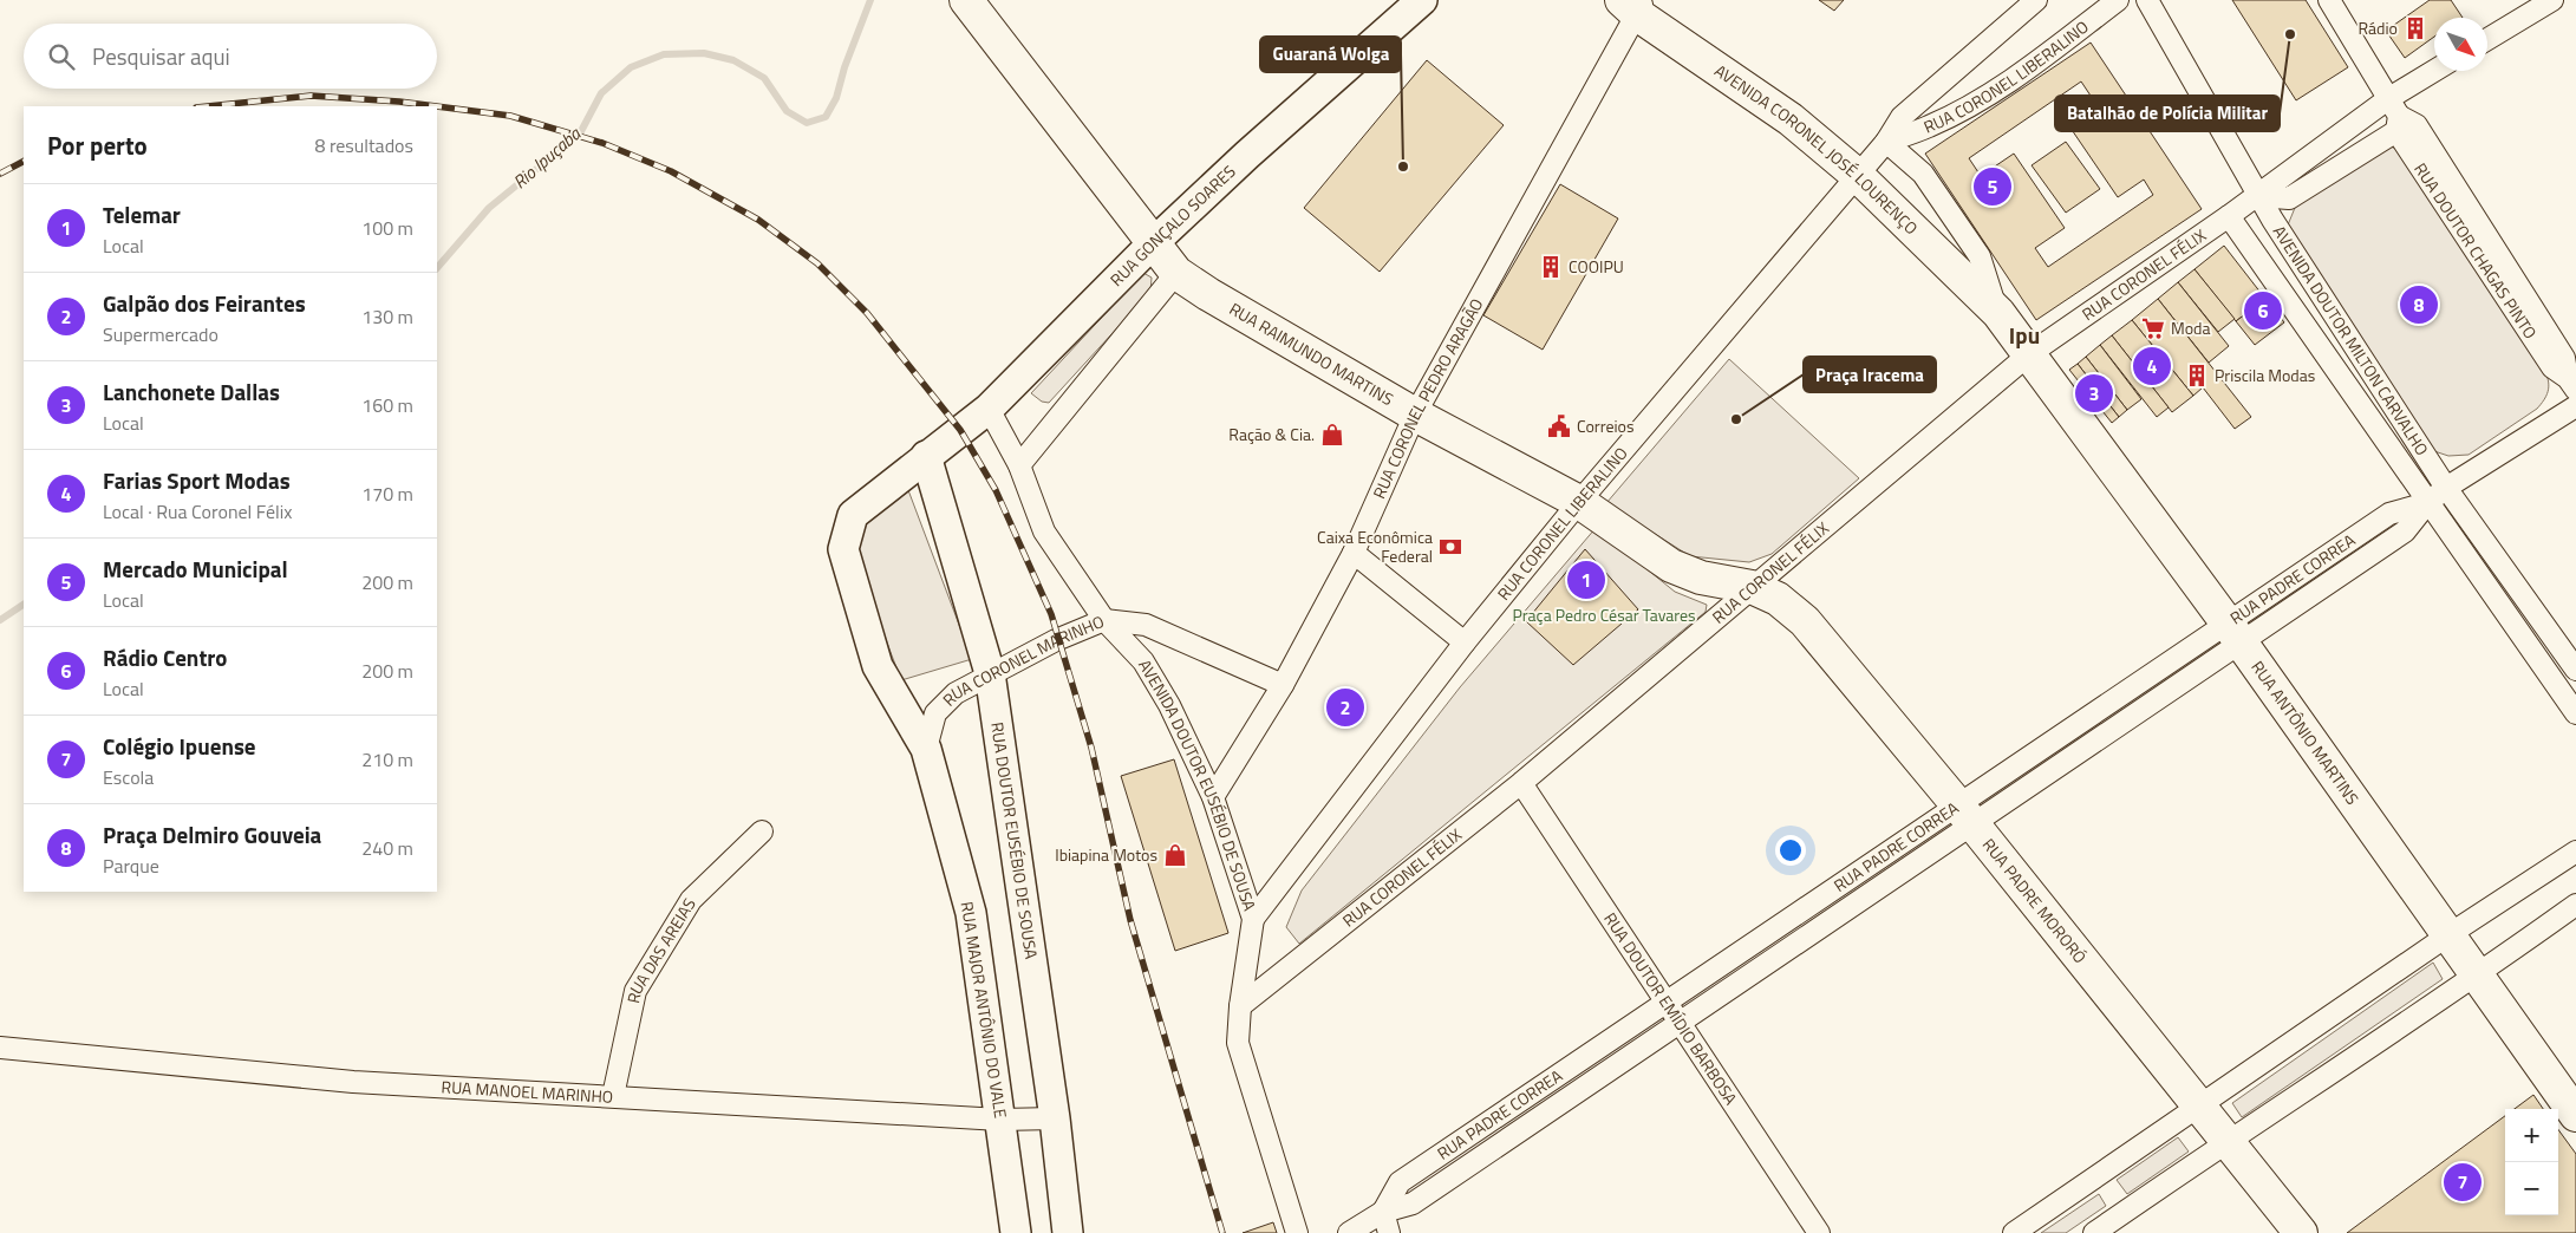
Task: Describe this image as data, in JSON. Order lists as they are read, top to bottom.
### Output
{
  "streets": {
    "main road": [
      "AVENIDA CORONEL JOSÉ LOURENÇO",
      "RUA RAIMUNDO MARTINS",
      "RUA ANTÔNIO MARTINS",
      "RUA PADRE MORORÓ"
    ],
    "street": [
      "RUA CORONEL LIBERALINO",
      "RUA GONÇALO SOARES",
      "RUA DOUTOR CHAGAS PINTO",
      "RUA CORONEL FÉLIX",
      "AVENIDA DOUTOR MILTON CARVALHO",
      "RUA CORONEL PEDRO ARAGÃO",
      "RUA PADRE CORREA",
      "RUA CORONEL MARINHO",
      "AVENIDA DOUTOR EUSÉBIO DE SOUSA",
      "RUA DOUTOR EUSÉBIO DE SOUSA",
      "RUA DAS AREIAS",
      "RUA DOUTOR EMÍDIO BARBOSA",
      "RUA MAJOR ANTÔNIO DO VALE",
      "RUA MANOEL MARINHO"
    ]
  },
  "crossings": [
    ["RUA CORONEL LIBERALINO", "AVENIDA CORONEL JOSÉ LOURENÇO"],
    ["RUA CORONEL LIBERALINO", "RUA RAIMUNDO MARTINS"],
    ["RUA CORONEL LIBERALINO", "AVENIDA DOUTOR EUSÉBIO DE SOUSA"],
    ["AVENIDA CORONEL JOSÉ LOURENÇO", "RUA CORONEL FÉLIX"],
    ["AVENIDA CORONEL JOSÉ LOURENÇO", "RUA CORONEL PEDRO ARAGÃO"],
    ["AVENIDA CORONEL JOSÉ LOURENÇO", "RUA ANTÔNIO MARTINS"],
    ["RUA GONÇALO SOARES", "RUA RAIMUNDO MARTINS"],
    ["RUA GONÇALO SOARES", "AVENIDA DOUTOR EUSÉBIO DE SOUSA"],
    ["RUA GONÇALO SOARES", "RUA DOUTOR EUSÉBIO DE SOUSA"],
    ["RUA GONÇALO SOARES", "RUA MAJOR ANTÔNIO DO VALE"],
    ["RUA DOUTOR CHAGAS PINTO", "RUA CORONEL FÉLIX"],
    ["RUA CORONEL FÉLIX", "AVENIDA DOUTOR MILTON CARVALHO"],
    ["RUA CORONEL FÉLIX", "RUA RAIMUNDO MARTINS"],
    ["RUA CORONEL FÉLIX", "RUA ANTÔNIO MARTINS"],
    ["RUA CORONEL FÉLIX", "AVENIDA DOUTOR EUSÉBIO DE SOUSA"],
    ["RUA CORONEL FÉLIX", "RUA PADRE MORORÓ"],
    ["RUA CORONEL FÉLIX", "RUA DOUTOR EMÍDIO BARBOSA"],
    ["AVENIDA DOUTOR MILTON CARVALHO", "RUA PADRE CORREA"],
    ["RUA RAIMUNDO MARTINS", "RUA CORONEL PEDRO ARAGÃO"],
    ["RUA RAIMUNDO MARTINS", "RUA PADRE MORORÓ"],
    ["RUA CORONEL PEDRO ARAGÃO", "RUA CORONEL MARINHO"],
    ["RUA CORONEL PEDRO ARAGÃO", "AVENIDA DOUTOR EUSÉBIO DE SOUSA"],
    ["RUA PADRE CORREA", "RUA ANTÔNIO MARTINS"],
    ["RUA PADRE CORREA", "RUA PADRE MORORÓ"],
    ["RUA PADRE CORREA", "RUA DOUTOR EMÍDIO BARBOSA"],
    ["RUA CORONEL MARINHO", "AVENIDA DOUTOR EUSÉBIO DE SOUSA"],
    ["RUA CORONEL MARINHO", "RUA DOUTOR EUSÉBIO DE SOUSA"],
    ["RUA CORONEL MARINHO", "RUA MAJOR ANTÔNIO DO VALE"],
    ["RUA DOUTOR EUSÉBIO DE SOUSA", "RUA MAJOR ANTÔNIO DO VALE"],
    ["RUA DOUTOR EUSÉBIO DE SOUSA", "RUA MANOEL MARINHO"],
    ["RUA DAS AREIAS", "RUA MANOEL MARINHO"],
    ["RUA MAJOR ANTÔNIO DO VALE", "RUA MANOEL MARINHO"]
  ],
  "districts": ["Ipu"],
  "water": ["Rio Ipuçaba"],
  "parks": ["Praça Pedro César Tavares"],
  "places": {
    "building": ["Rádio", "COOIPU", "Priscila Modas"],
    "other": ["Batalhão de Polícia Militar", "Guaraná Wolga", "Praça Iracema"],
    "supermarket": ["Moda"],
    "public building": ["Correios"],
    "shop": ["Ração & Cia.", "Ibiapina Motos"],
    "bank": ["Caixa Econômica Federal"]
  },
  "north": "bottom right",
  "page": {
    "search": "Pesquisar aqui",
    "heading": ["Por perto", "8 resultados"],
    "pins": [
      "5",
      "8",
      "6",
      "4",
      "3",
      "1",
      "2",
      "7"
    ],
    "list": [
      {
        "mark": "1",
        "name": "Telemar",
        "note": "Local",
        "value": "100 m"
      },
      {
        "mark": "2",
        "name": "Galpão dos Feirantes",
        "note": "Supermercado",
        "value": "130 m"
      },
      {
        "mark": "3",
        "name": "Lanchonete Dallas",
        "note": "Local",
        "value": "160 m"
      },
      {
        "mark": "4",
        "name": "Farias Sport Modas",
        "note": "Local · Rua Coronel Félix",
        "value": "170 m"
      },
      {
        "mark": "5",
        "name": "Mercado Municipal",
        "note": "Local",
        "value": "200 m"
      },
      {
        "mark": "6",
        "name": "Rádio Centro",
        "note": "Local",
        "value": "200 m"
      },
      {
        "mark": "7",
        "name": "Colégio Ipuense",
        "note": "Escola",
        "value": "210 m"
      },
      {
        "mark": "8",
        "name": "Praça Delmiro Gouveia",
        "note": "Parque",
        "value": "240 m"
      }
    ],
    "map_buttons": ["+", "−"]
  }
}
